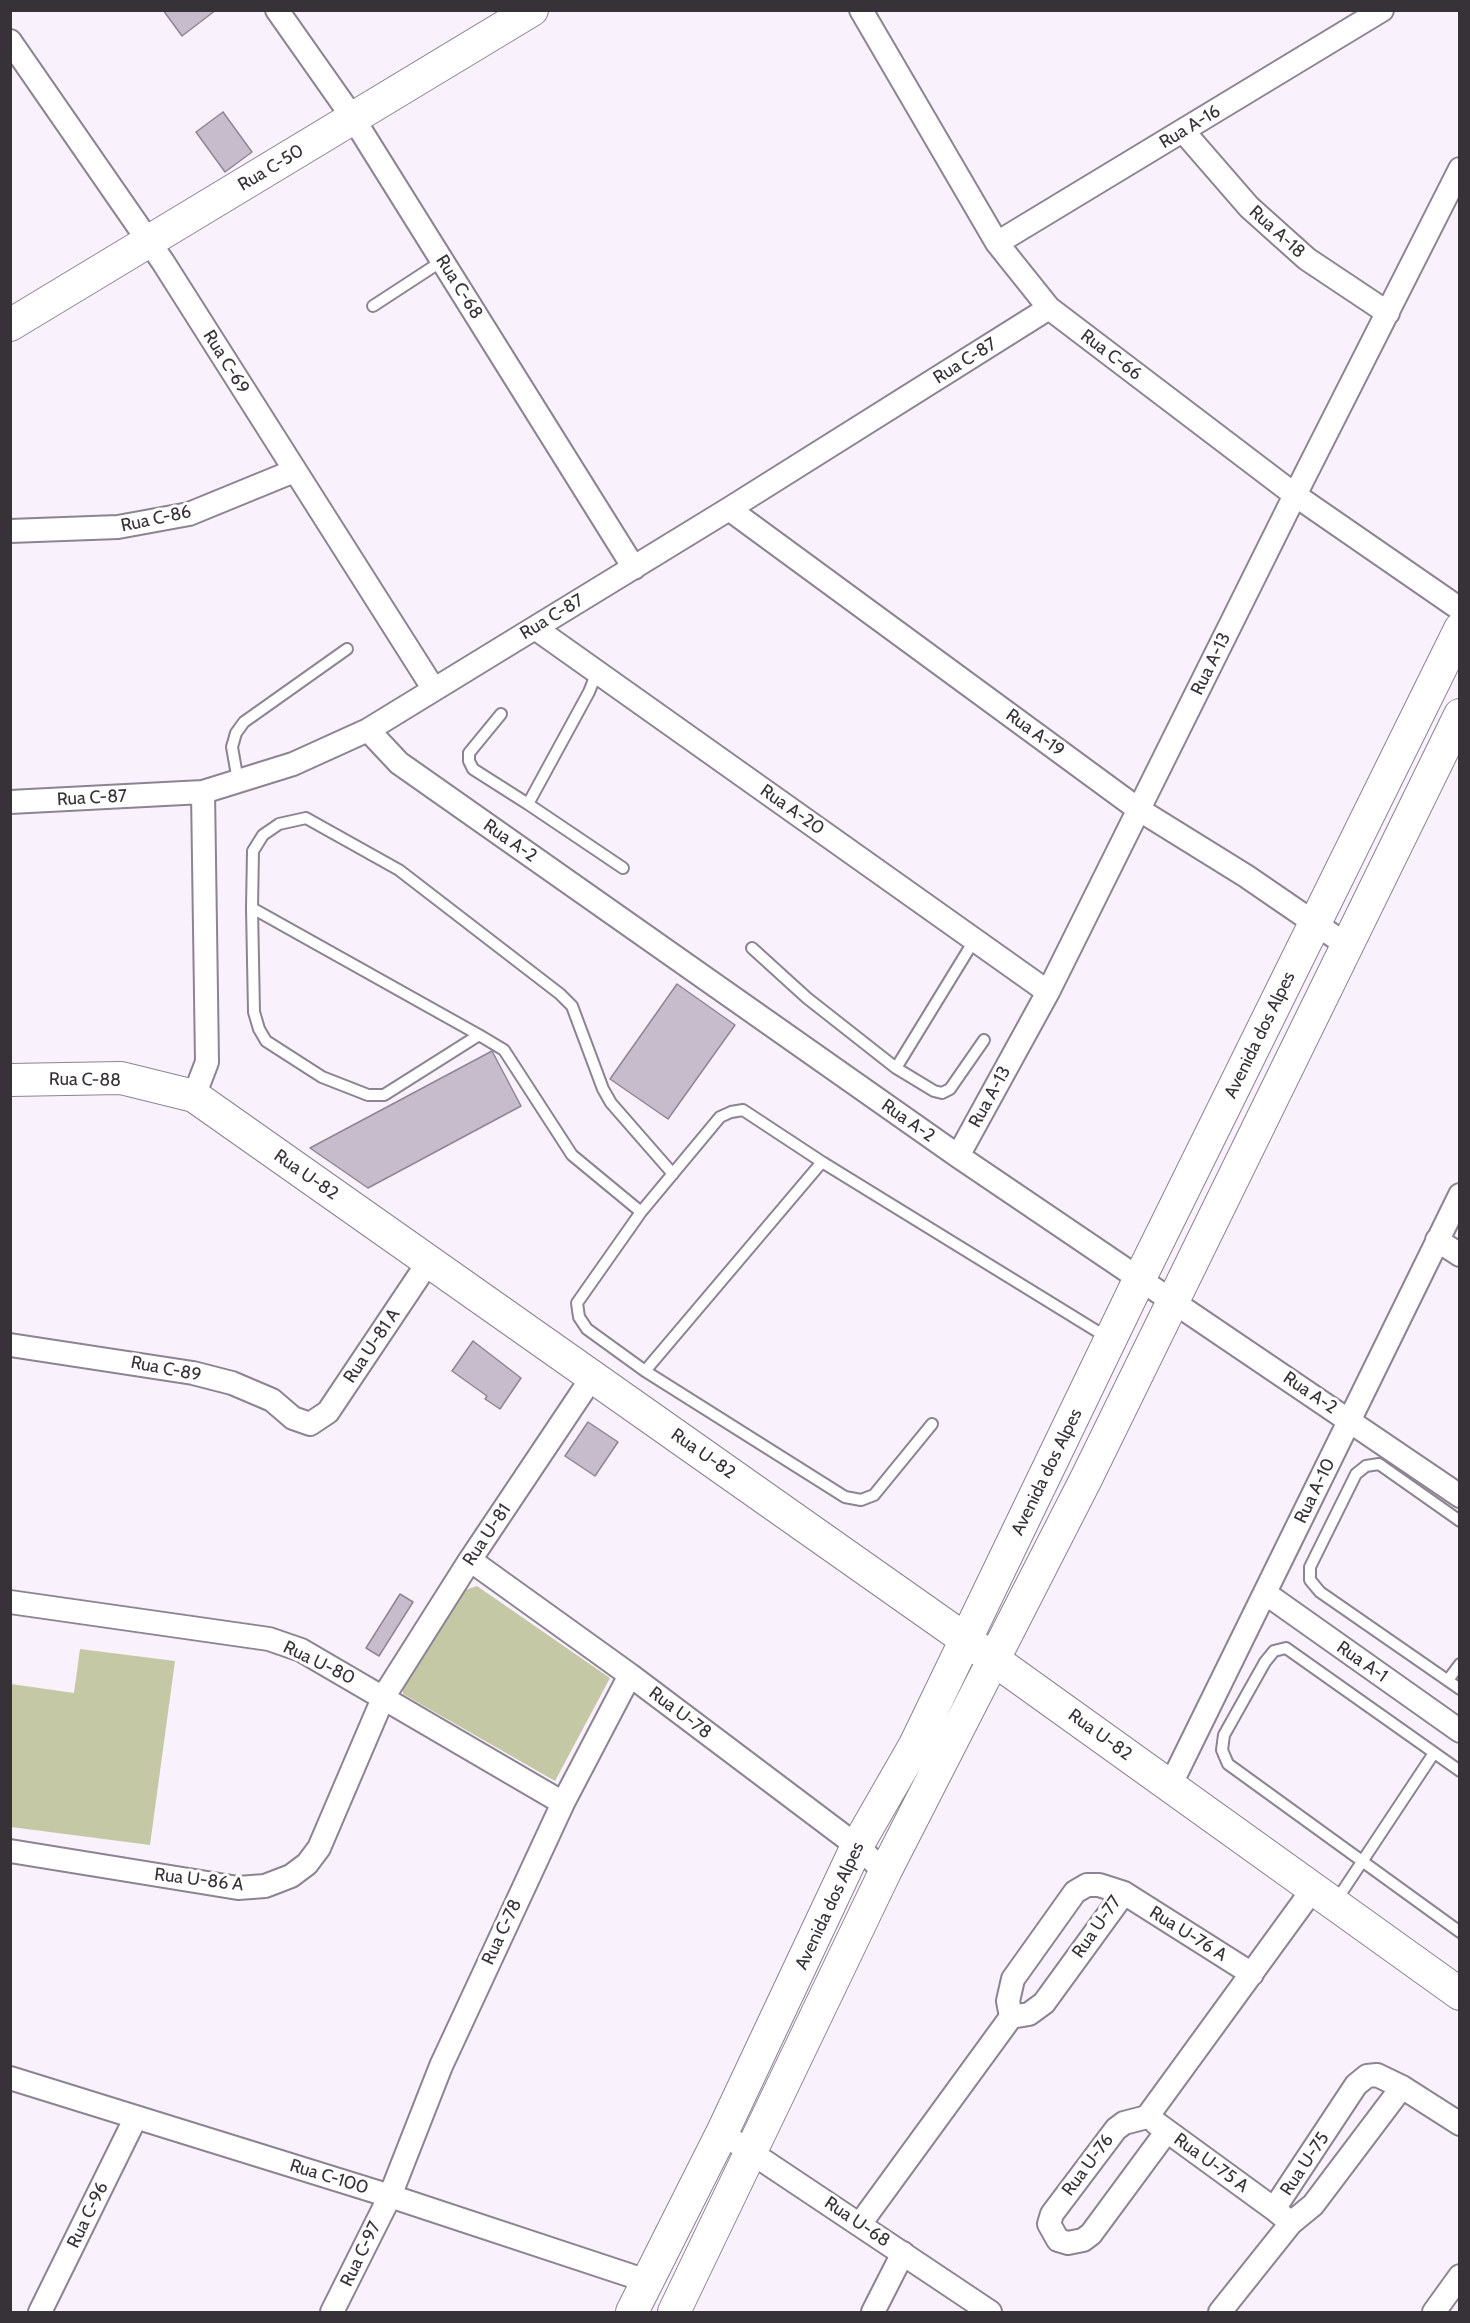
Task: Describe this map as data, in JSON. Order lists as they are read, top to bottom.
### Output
{
  "streets": {
    "main road": [
      "Rua C-50",
      "Avenida dos Alpes",
      "Rua C-88",
      "Rua U-82"
    ],
    "street": [
      "Rua A-16",
      "Rua A-18",
      "Rua C-68",
      "Rua C-66",
      "Rua C-87",
      "Rua C-69",
      "Rua C-86",
      "Rua A-13",
      "Rua A-19",
      "Rua A-20",
      "Rua A-2",
      "Rua U-81 A",
      "Rua C-89",
      "Rua A-10",
      "Rua U-81",
      "Rua A-1",
      "Rua U-80",
      "Rua U-78",
      "Rua U-86 A",
      "Rua U-77",
      "Rua C-78",
      "Rua U-76 A",
      "Rua U-75 A",
      "Rua U-75",
      "Rua U-76",
      "Rua C-100",
      "Rua C-96",
      "Rua U-68",
      "Rua C-97"
    ]
  },
  "crossings": [
    ["Rua A-16", "Rua A-18"],
    ["Rua A-16", "Rua C-66"],
    ["Rua C-50", "Rua C-68"],
    ["Rua C-50", "Rua C-69"],
    ["Rua A-18", "Rua A-13"],
    ["Rua C-68", "Rua C-87"],
    ["Rua C-66", "Rua C-87"],
    ["Rua C-66", "Rua A-13"],
    ["Rua C-87", "Rua C-69"],
    ["Rua C-87", "Rua A-19"],
    ["Rua C-87", "Rua A-20"],
    ["Rua C-87", "Rua A-2"],
    ["Rua C-69", "Rua C-86"],
    ["Rua A-13", "Rua A-19"],
    ["Rua A-13", "Rua A-20"],
    ["Rua A-13", "Rua A-2"],
    ["Rua A-19", "Avenida dos Alpes"],
    ["Rua A-2", "Avenida dos Alpes"],
    ["Rua A-2", "Rua A-10"],
    ["Avenida dos Alpes", "Rua U-82"],
    ["Avenida dos Alpes", "Rua U-78"],
    ["Avenida dos Alpes", "Rua C-100"],
    ["Avenida dos Alpes", "Rua U-68"],
    ["Rua C-88", "Rua U-82"],
    ["Rua U-82", "Rua U-81 A"],
    ["Rua U-82", "Rua A-10"],
    ["Rua U-82", "Rua U-81"],
    ["Rua U-81 A", "Rua C-89"],
    ["Rua A-10", "Rua A-1"],
    ["Rua U-81", "Rua U-80"],
    ["Rua U-81", "Rua U-78"],
    ["Rua U-81", "Rua U-86 A"],
    ["Rua U-80", "Rua U-86 A"],
    ["Rua U-80", "Rua C-78"],
    ["Rua U-78", "Rua C-78"],
    ["Rua U-77", "Rua U-76 A"],
    ["Rua C-78", "Rua C-100"],
    ["Rua C-78", "Rua C-97"],
    ["Rua U-75 A", "Rua U-75"],
    ["Rua U-75 A", "Rua U-76"],
    ["Rua C-100", "Rua C-96"],
    ["Rua C-100", "Rua C-97"]
  ]
}
